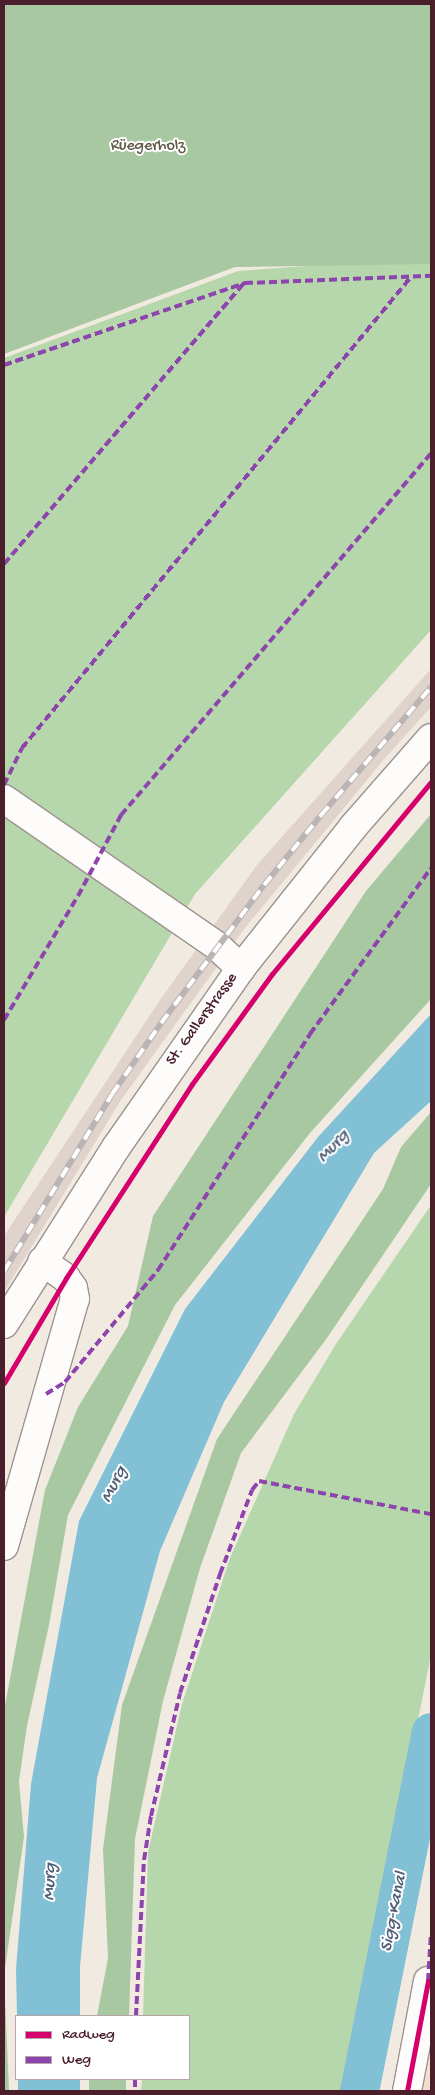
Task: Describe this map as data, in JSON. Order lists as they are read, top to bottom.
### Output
{
  "streets": {
    "main road": ["St. Gallerstrasse"]
  },
  "water": ["Murg", "Sigg-Kanal"],
  "parks": ["Rüegerholz"],
  "legend": ["Radweg", "Weg"]
}
